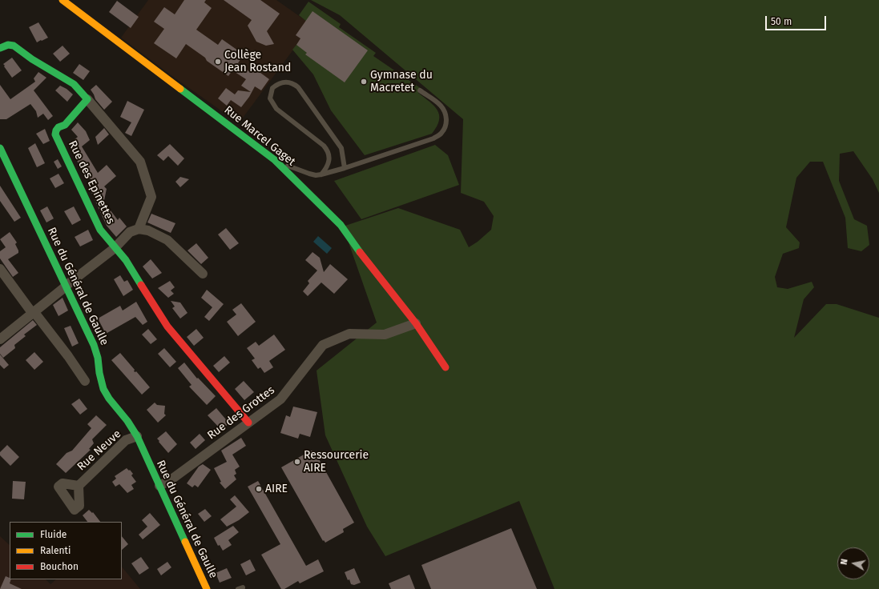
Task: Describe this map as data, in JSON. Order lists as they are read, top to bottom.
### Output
{
  "streets": {
    "street": [
      "Rue Marcel Gaget",
      "Rue des Epinettes",
      "Rue du Général de Gaulle",
      "Rue des Grottes",
      "Rue Neuve"
    ]
  },
  "crossings": [
    ["Rue Marcel Gaget", "Rue des Grottes"],
    ["Rue des Epinettes", "Rue des Grottes"],
    ["Rue du Général de Gaulle", "Rue des Grottes"],
    ["Rue du Général de Gaulle", "Rue Neuve"]
  ],
  "places": [
    "Collège Jean Rostand",
    "Gymnase du Macretet",
    "Ressourcerie AIRE",
    "AIRE"
  ],
  "legend": ["Fluide", "Ralenti", "Bouchon"],
  "scale_bar": "50 m",
  "north": "left"
}
